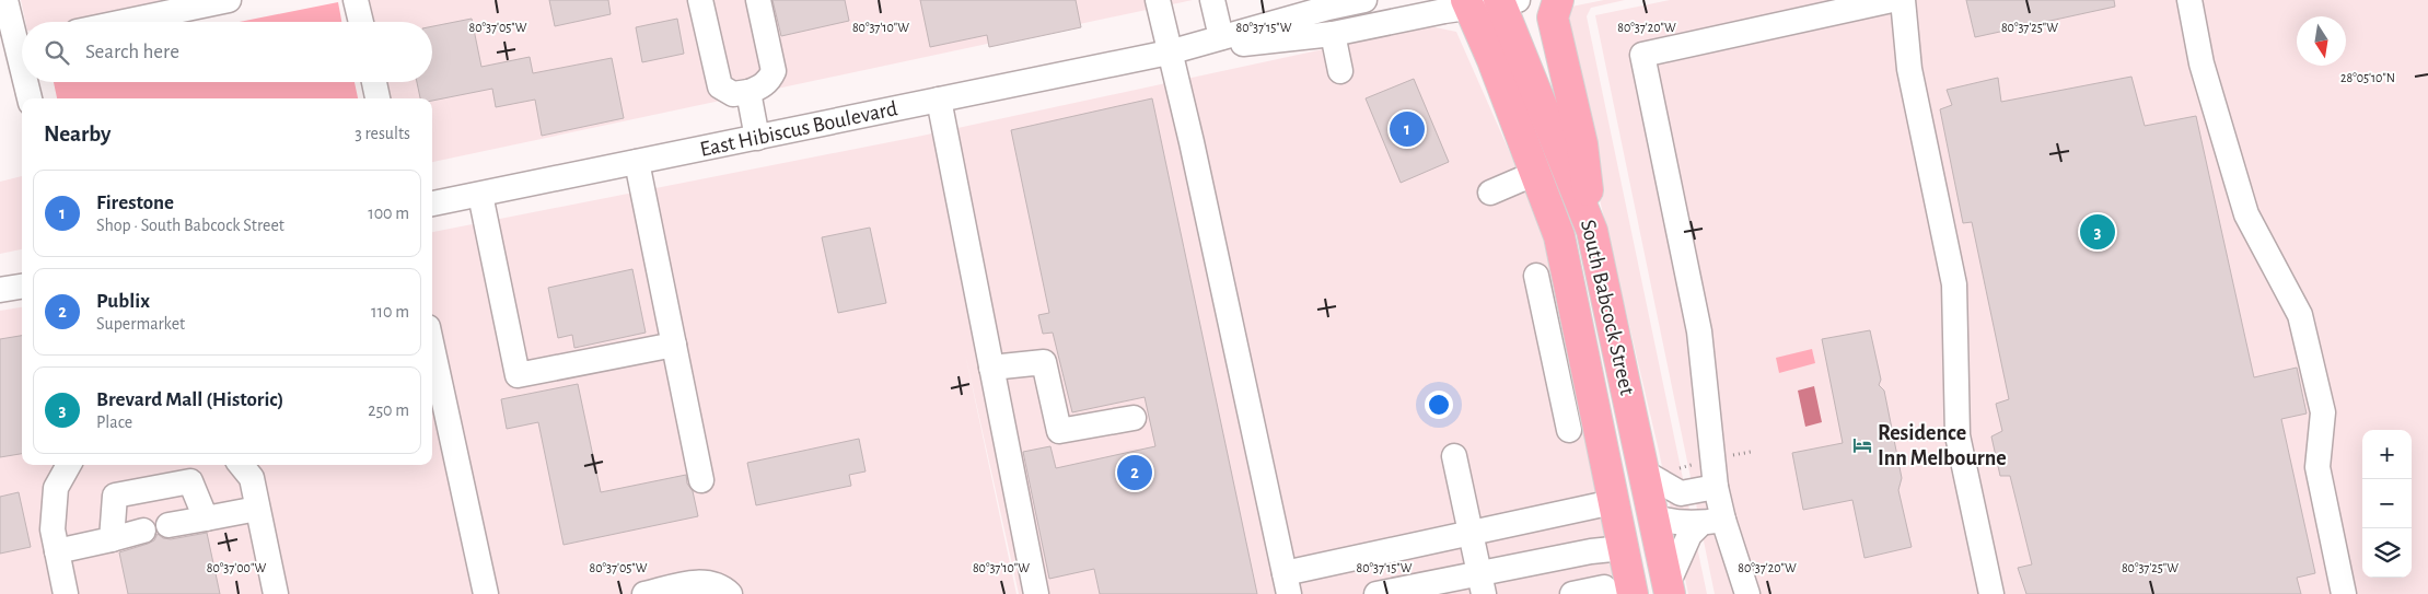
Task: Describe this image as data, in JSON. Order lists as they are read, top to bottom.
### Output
{
  "streets": {
    "main road": ["South Babcock Street"],
    "street": ["East Hibiscus Boulevard"]
  },
  "crossings": [
    ["East Hibiscus Boulevard", "South Babcock Street"]
  ],
  "places": {
    "hotel": ["Residence Inn Melbourne"]
  },
  "north": "bottom",
  "page": {
    "search": "Search here",
    "heading": ["Nearby", "3 results"],
    "pins": ["1", "3", "2"],
    "list": [
      {
        "mark": "1",
        "name": "Firestone",
        "note": "Shop · South Babcock Street",
        "value": "100 m"
      },
      {
        "mark": "2",
        "name": "Publix",
        "note": "Supermarket",
        "value": "110 m"
      },
      {
        "mark": "3",
        "name": "Brevard Mall (Historic)",
        "note": "Place",
        "value": "250 m"
      }
    ],
    "map_buttons": ["+", "−"]
  },
  "coordinates": [
    "80°37'05\"W",
    "80°37'10\"W",
    "80°37'15\"W",
    "80°37'20\"W",
    "80°37'25\"W",
    "28°05'10\"N",
    "80°37'00\"W"
  ]
}
